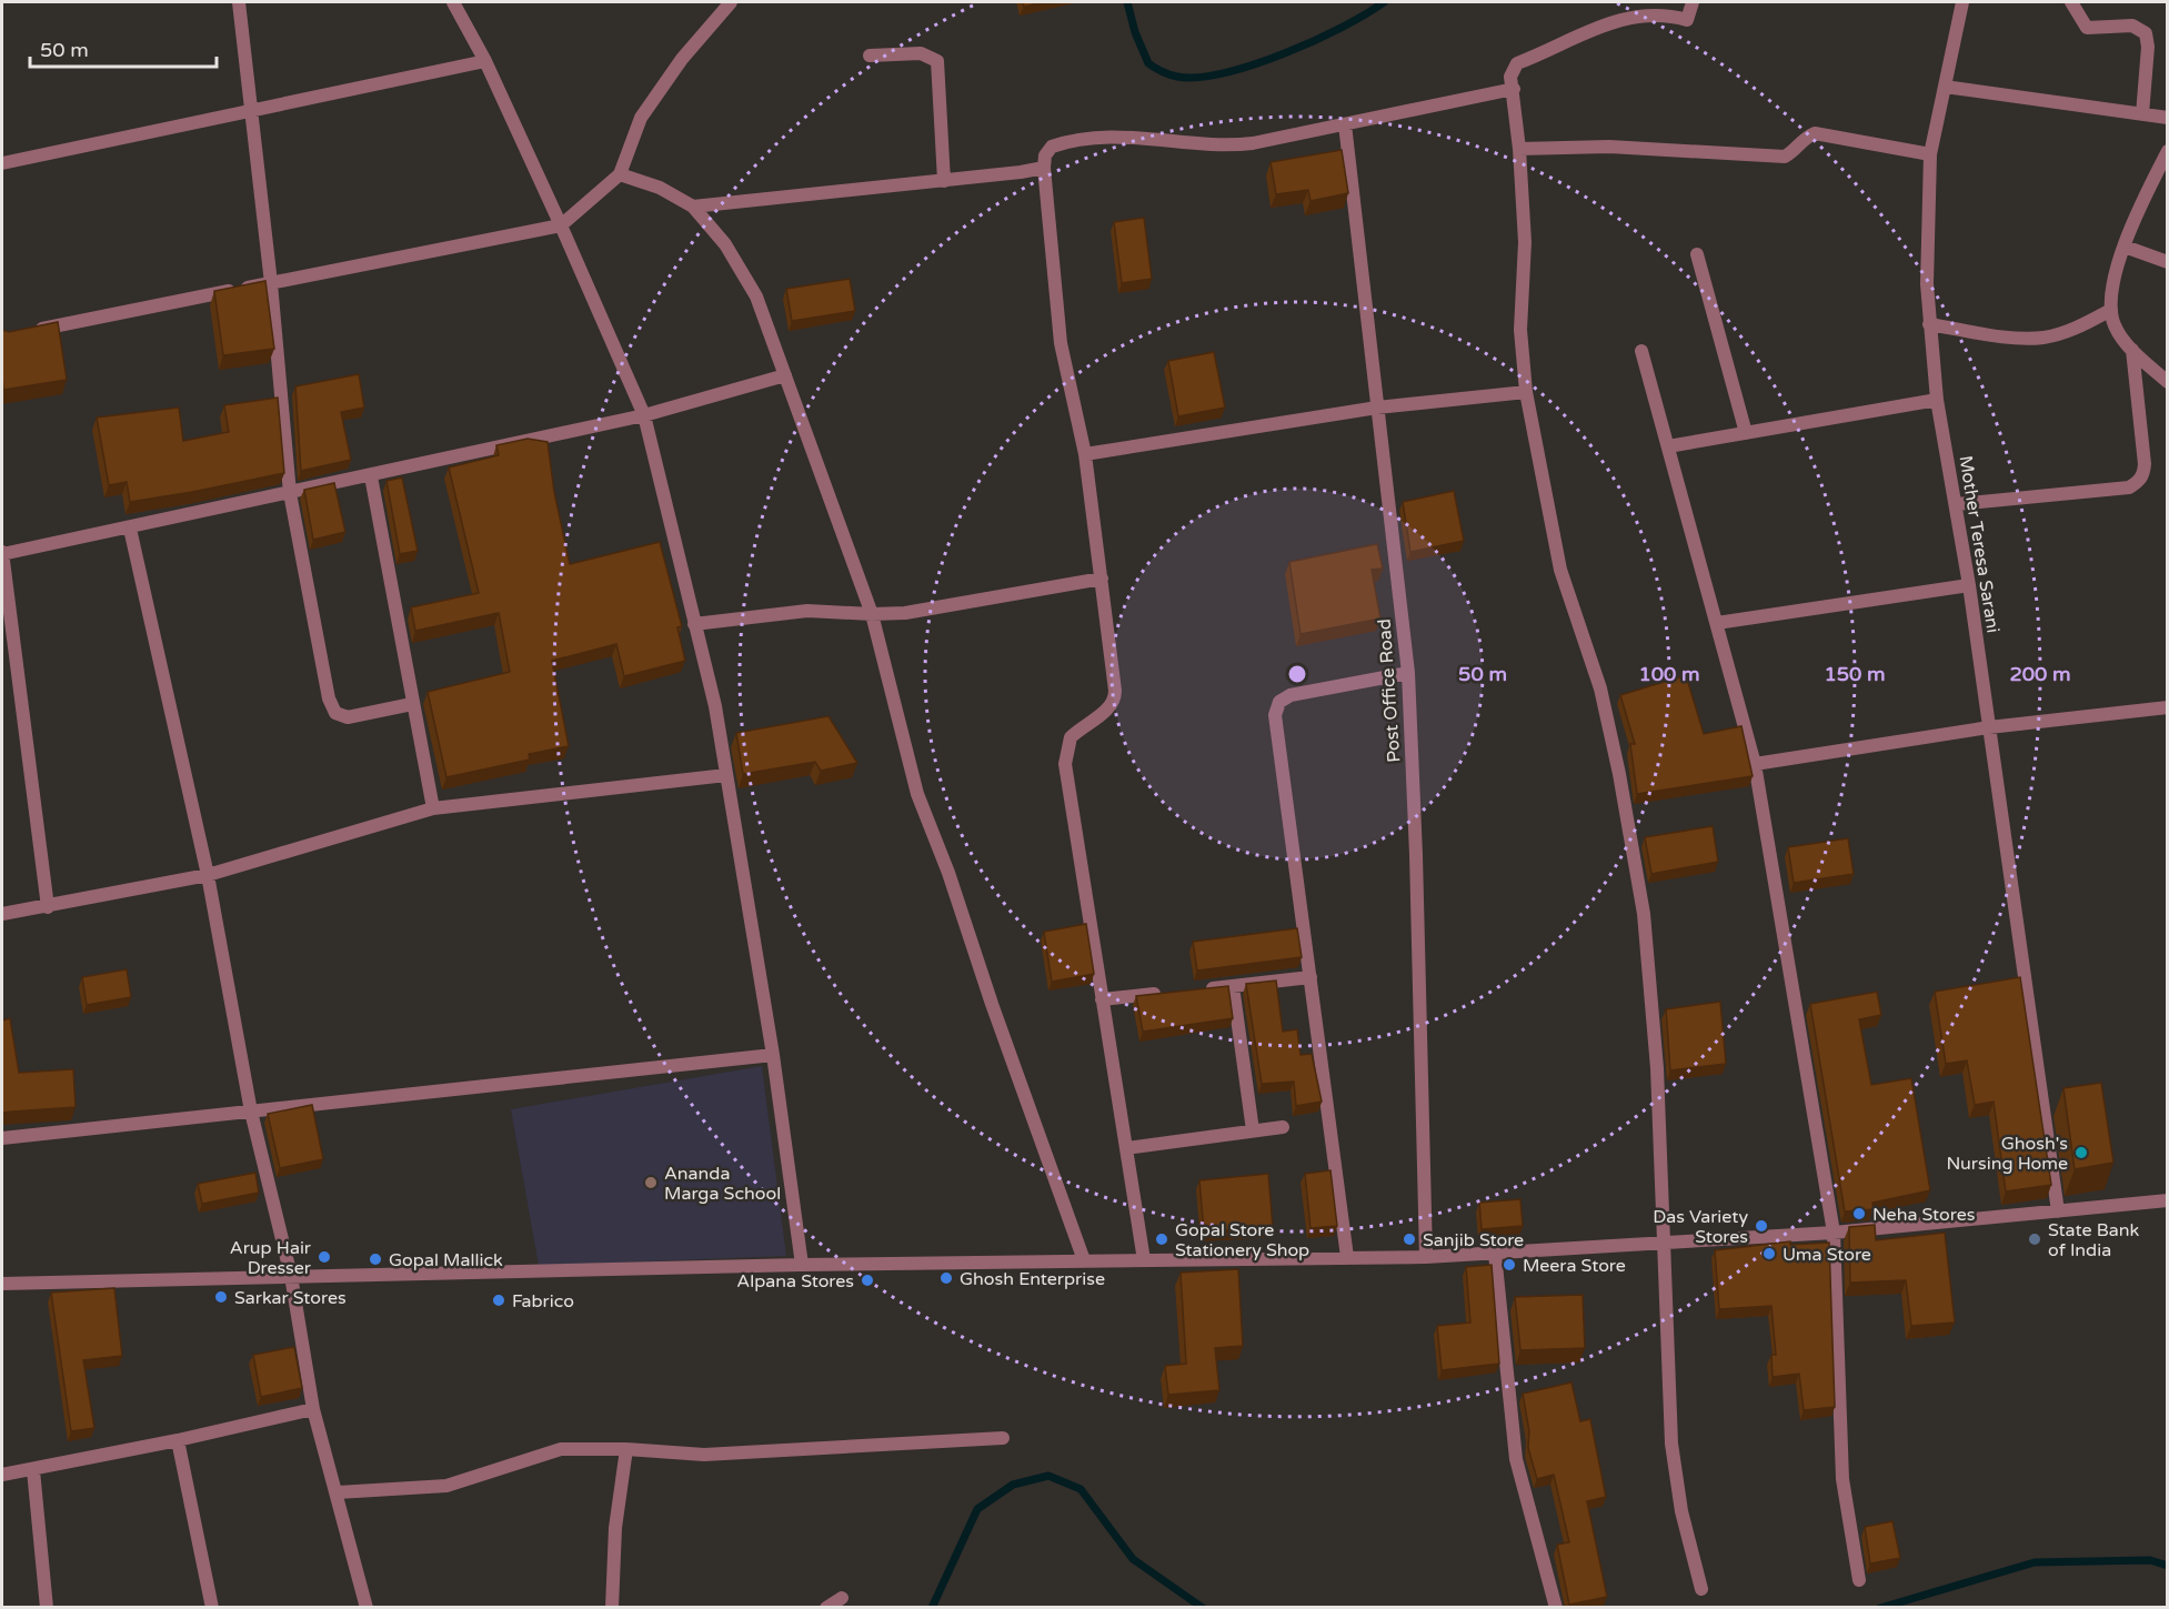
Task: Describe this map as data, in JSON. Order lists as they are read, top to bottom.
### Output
{
  "streets": {
    "street": ["Mother Teresa Sarani", "Post Office Road"]
  },
  "places": [
    "Ghosh's Nursing Home",
    "Ananda Marga School",
    "Neha Stores",
    "Das Variety Stores",
    "Gopal Store Stationery Shop",
    "Sanjib Store",
    "State Bank of India",
    "Uma Store",
    "Arup Hair Dresser",
    "Gopal Mallick",
    "Meera Store",
    "Ghosh Enterprise",
    "Alpana Stores",
    "Sarkar Stores",
    "Fabrico"
  ],
  "scale_bar": "50 m",
  "rings": [
    "50 m",
    "100 m",
    "150 m",
    "200 m"
  ]
}
